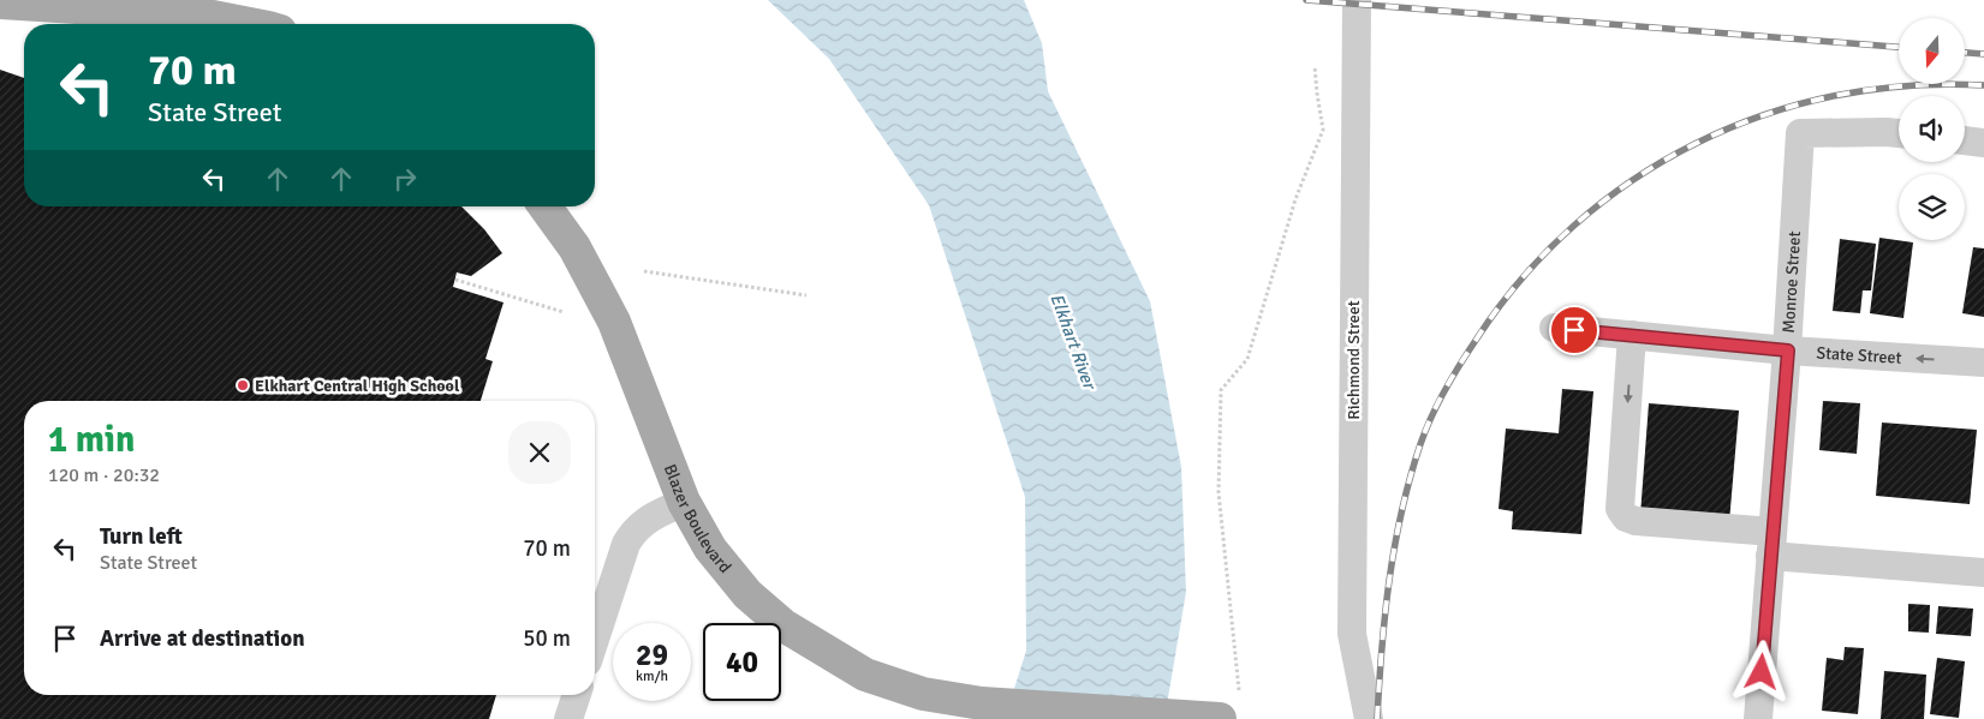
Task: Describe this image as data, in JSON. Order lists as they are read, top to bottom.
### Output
{
  "streets": {
    "main road": ["Blazer Boulevard"],
    "street": ["Monroe Street", "State Street", "Richmond Street"]
  },
  "crossings": [
    ["Monroe Street", "State Street"]
  ],
  "water": ["Elkhart River"],
  "places": ["Elkhart Central High School"],
  "north": "bottom",
  "page": {
    "turn": ["70 m", "State Street"],
    "heading": ["1 min", "120 m · 20:32"],
    "list": [
      {
        "name": "Turn left",
        "note": "State Street",
        "value": "70 m"
      },
      {
        "name": "Arrive at destination",
        "value": "50 m"
      }
    ],
    "speed": "29 km/h",
    "limit": "40"
  }
}
